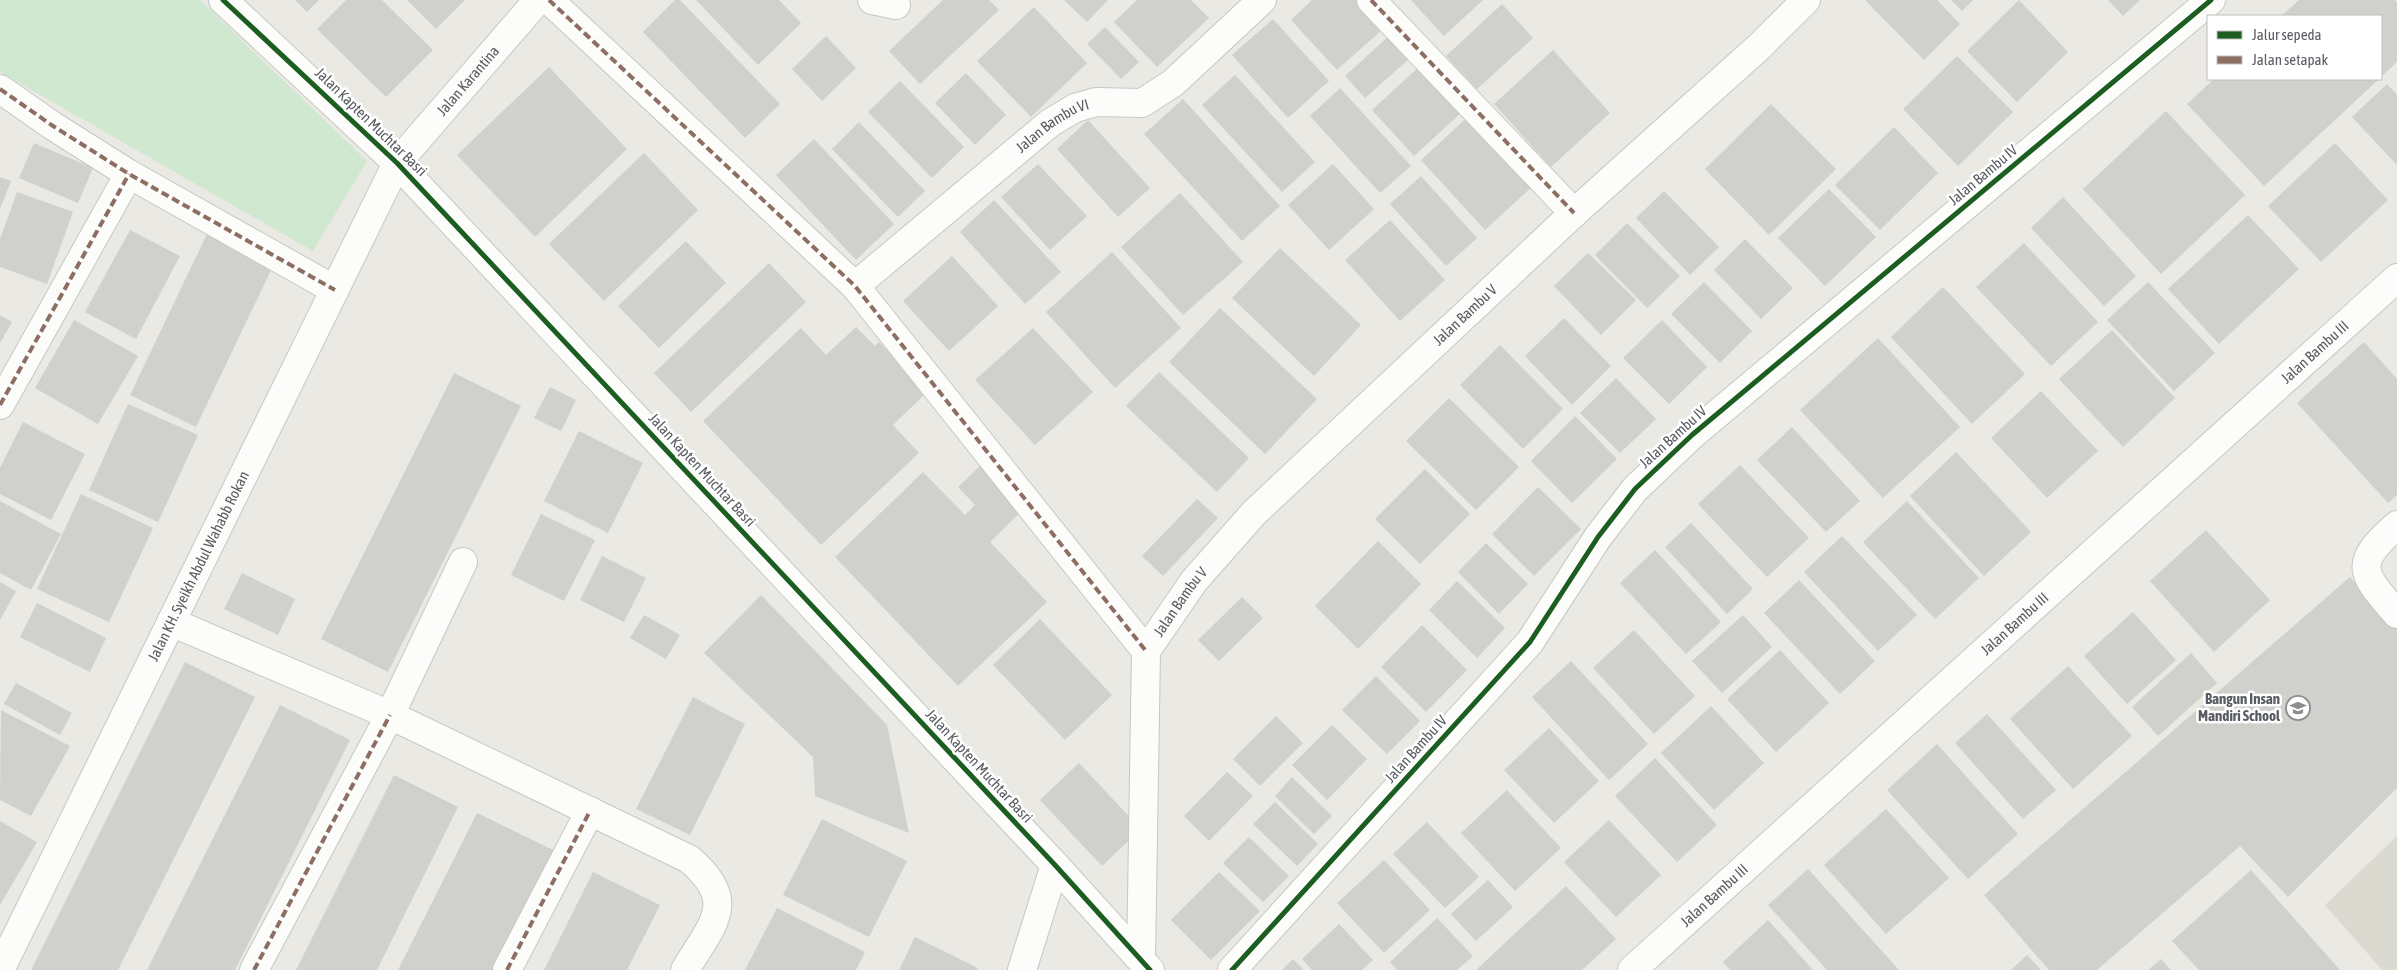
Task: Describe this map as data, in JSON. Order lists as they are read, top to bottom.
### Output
{
  "streets": {
    "street": [
      "Jalan Karantina",
      "Jalan Kapten Muchtar Basri",
      "Jalan Bambu VI",
      "Jalan Bambu IV",
      "Jalan Bambu V",
      "Jalan Bambu III",
      "Jalan KH. Syeikh Abdul Wahabb Rokan"
    ]
  },
  "crossings": [
    ["Jalan Karantina", "Jalan Kapten Muchtar Basri"],
    ["Jalan Karantina", "Jalan KH. Syeikh Abdul Wahabb Rokan"],
    ["Jalan Kapten Muchtar Basri", "Jalan KH. Syeikh Abdul Wahabb Rokan"]
  ],
  "places": {
    "school or university": ["Bangun Insan Mandiri School"]
  },
  "legend": ["Jalur sepeda", "Jalan setapak"]
}
